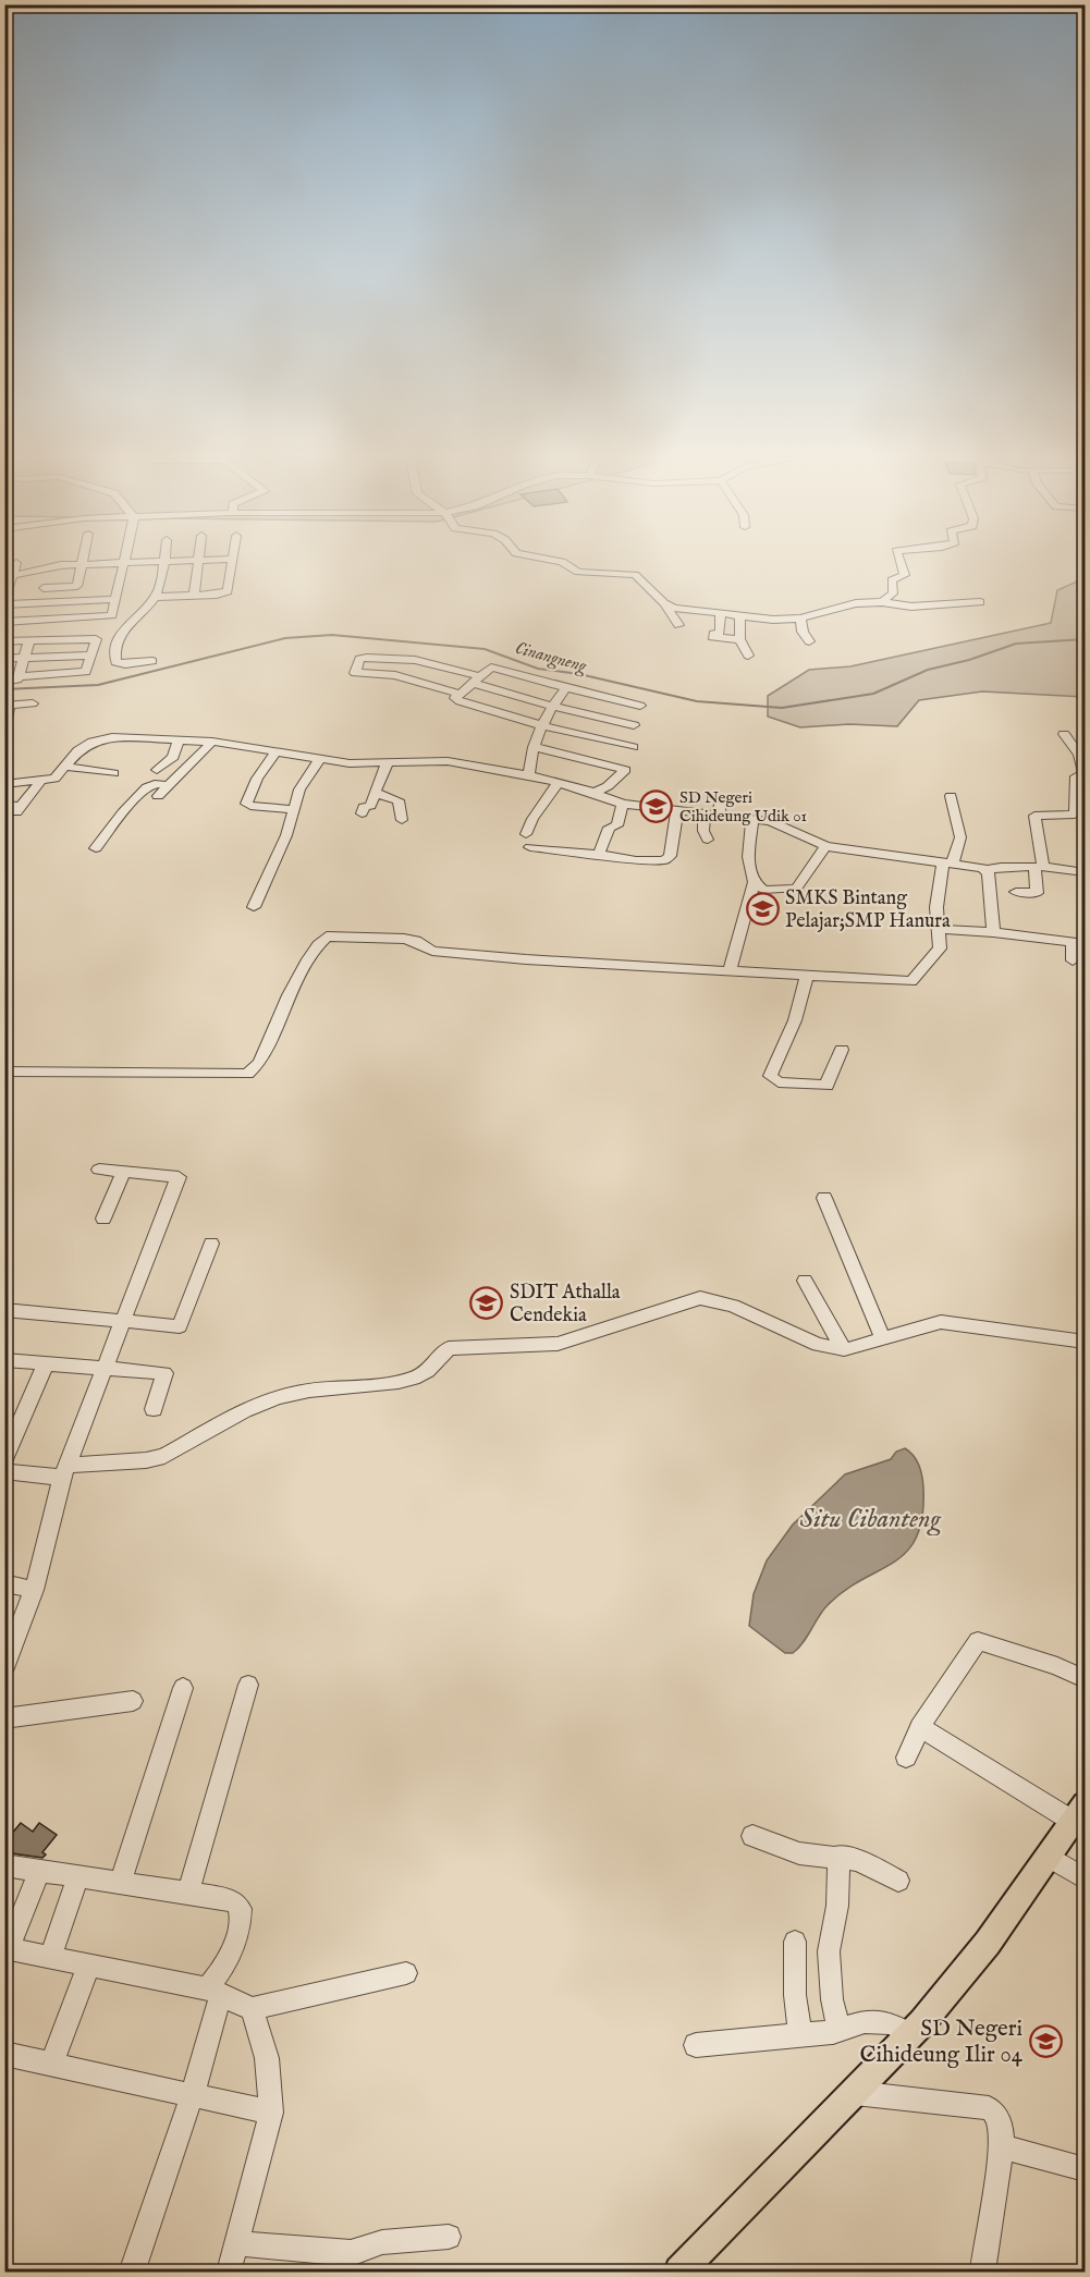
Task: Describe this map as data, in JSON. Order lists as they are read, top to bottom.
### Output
{
  "water": ["Cinangneng", "Situ Cibanteng"],
  "places": {
    "school or university": [
      "SD Negeri Cihideung Udik 01",
      "SMKS Bintang Pelajar;SMP Hanura",
      "SDIT Athalla Cendekia",
      "SD Negeri Cihideung Ilir 04"
    ]
  }
}
